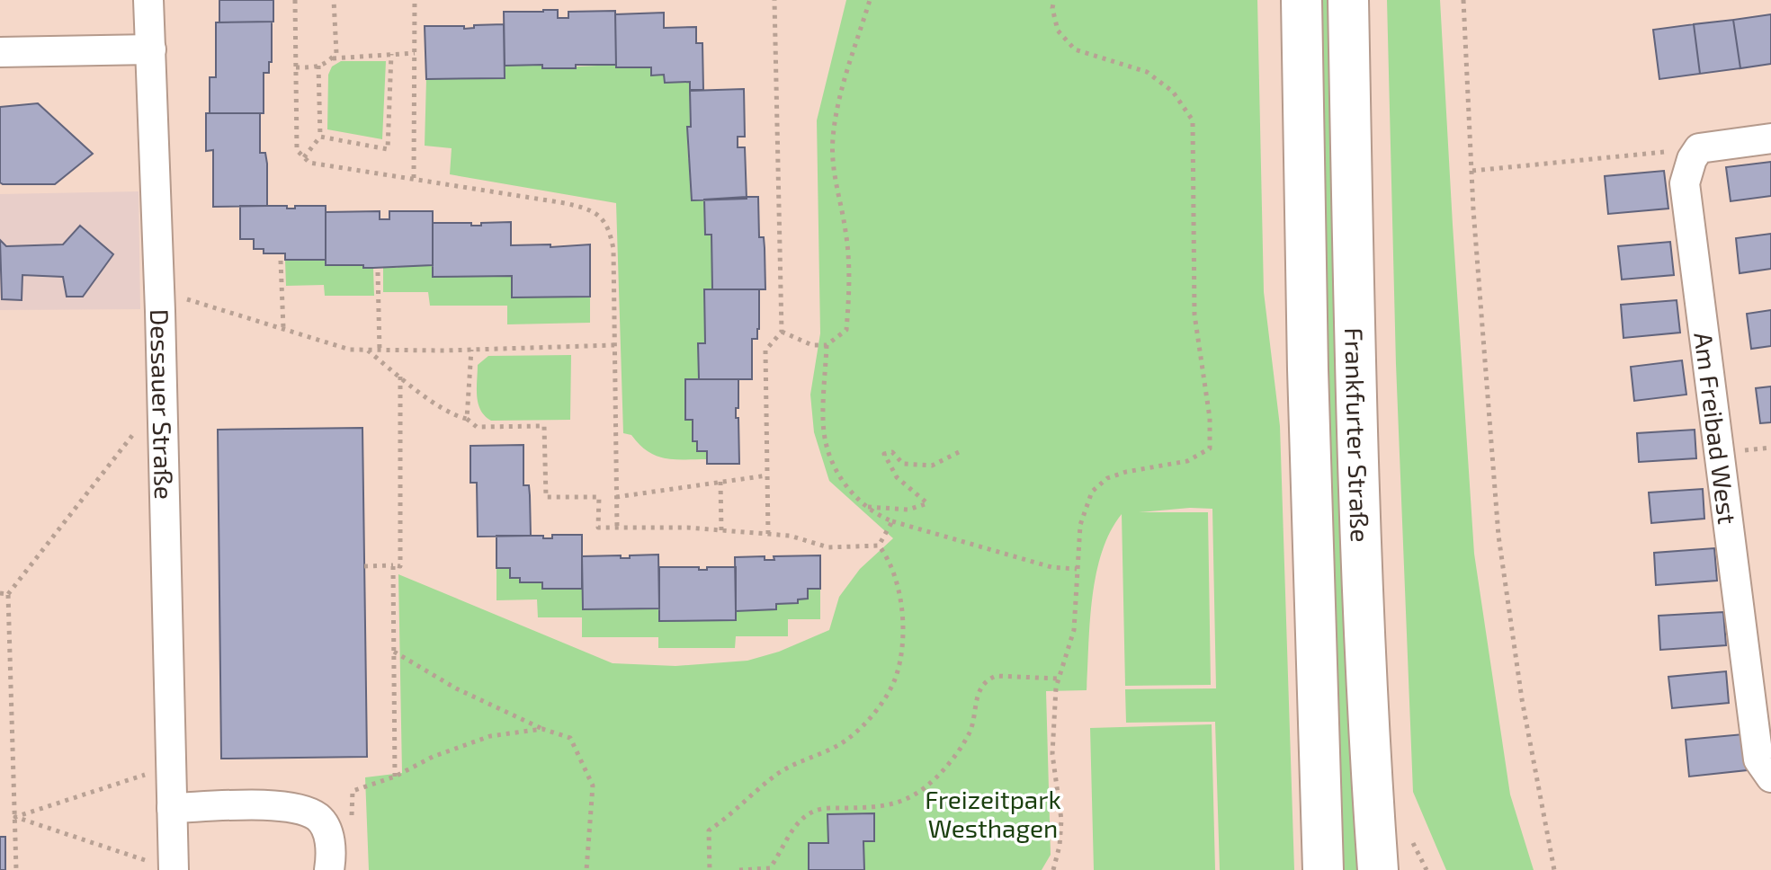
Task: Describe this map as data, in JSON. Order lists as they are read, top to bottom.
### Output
{
  "streets": {
    "street": ["Dessauer Straße", "Am Freibad West", "Frankfurter Straße"]
  },
  "parks": ["Freizeitpark Westhagen"]
}
